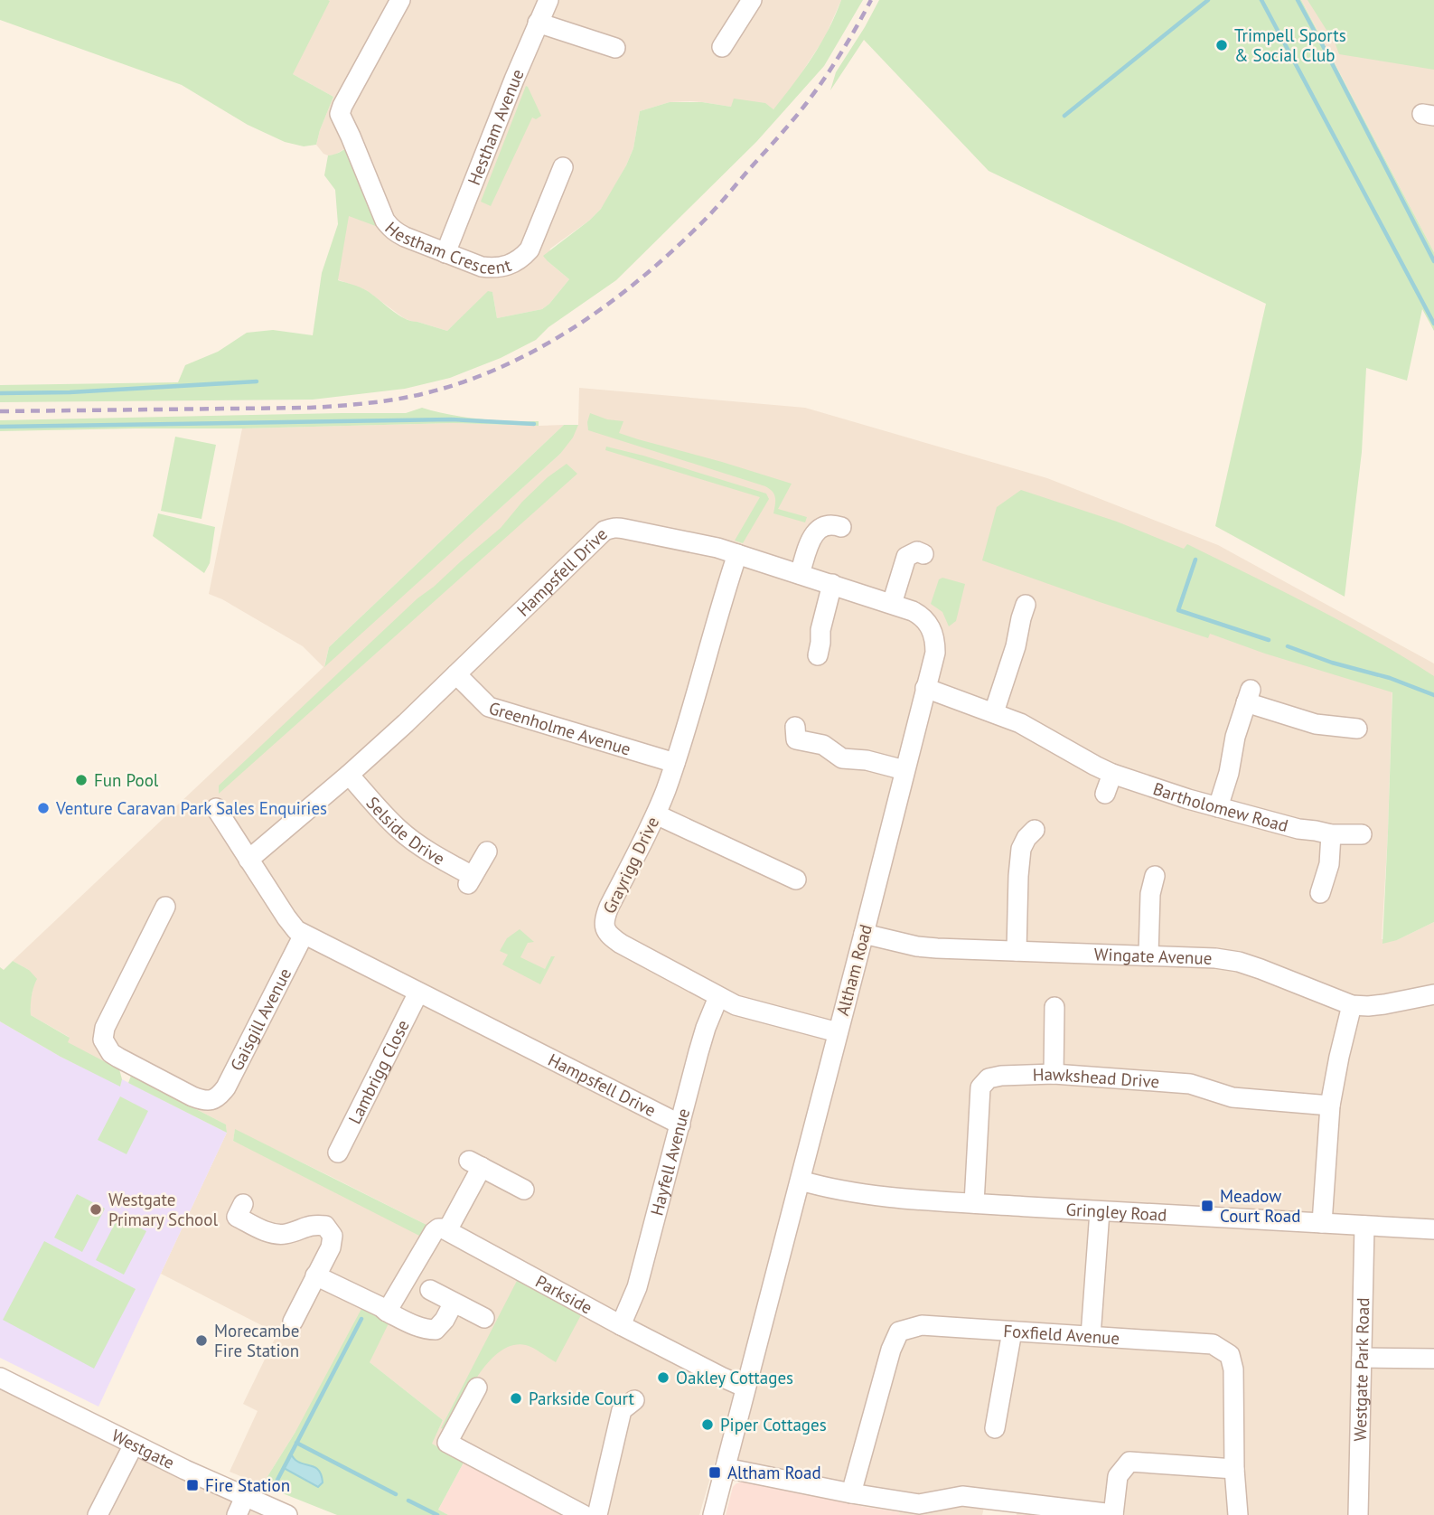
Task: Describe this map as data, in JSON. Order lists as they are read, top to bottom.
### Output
{
  "streets": {
    "street": [
      "Hestham Avenue",
      "Hestham Crescent",
      "Hampsfell Drive",
      "Greenholme Avenue",
      "Bartholomew Road",
      "Selside Drive",
      "Grayrigg Drive",
      "Wingate Avenue",
      "Altham Road",
      "Gaisgill Avenue",
      "Lambrigg Close",
      "Hawkshead Drive",
      "Hayfell Avenue",
      "Gringley Road",
      "Parkside",
      "Foxfield Avenue",
      "Westgate Park Road",
      "Westgate"
    ]
  },
  "crossings": [
    ["Hestham Avenue", "Hestham Crescent"],
    ["Hampsfell Drive", "Greenholme Avenue"],
    ["Hampsfell Drive", "Selside Drive"],
    ["Hampsfell Drive", "Grayrigg Drive"],
    ["Hampsfell Drive", "Altham Road"],
    ["Hampsfell Drive", "Gaisgill Avenue"],
    ["Hampsfell Drive", "Lambrigg Close"],
    ["Hampsfell Drive", "Hayfell Avenue"],
    ["Greenholme Avenue", "Grayrigg Drive"],
    ["Bartholomew Road", "Altham Road"],
    ["Grayrigg Drive", "Altham Road"],
    ["Grayrigg Drive", "Hayfell Avenue"],
    ["Wingate Avenue", "Altham Road"],
    ["Altham Road", "Gringley Road"],
    ["Altham Road", "Parkside"],
    ["Hawkshead Drive", "Gringley Road"],
    ["Hayfell Avenue", "Parkside"],
    ["Gringley Road", "Westgate Park Road"]
  ],
  "places": {
    "other": [
      "Trimpell Sports & Social Club",
      "Fun Pool",
      "Venture Caravan Park Sales Enquiries",
      "Westgate Primary School",
      "Morecambe Fire Station",
      "Oakley Cottages",
      "Parkside Court",
      "Piper Cottages"
    ],
    "transit": ["Meadow Court Road", "Altham Road", "Fire Station"]
  }
}
